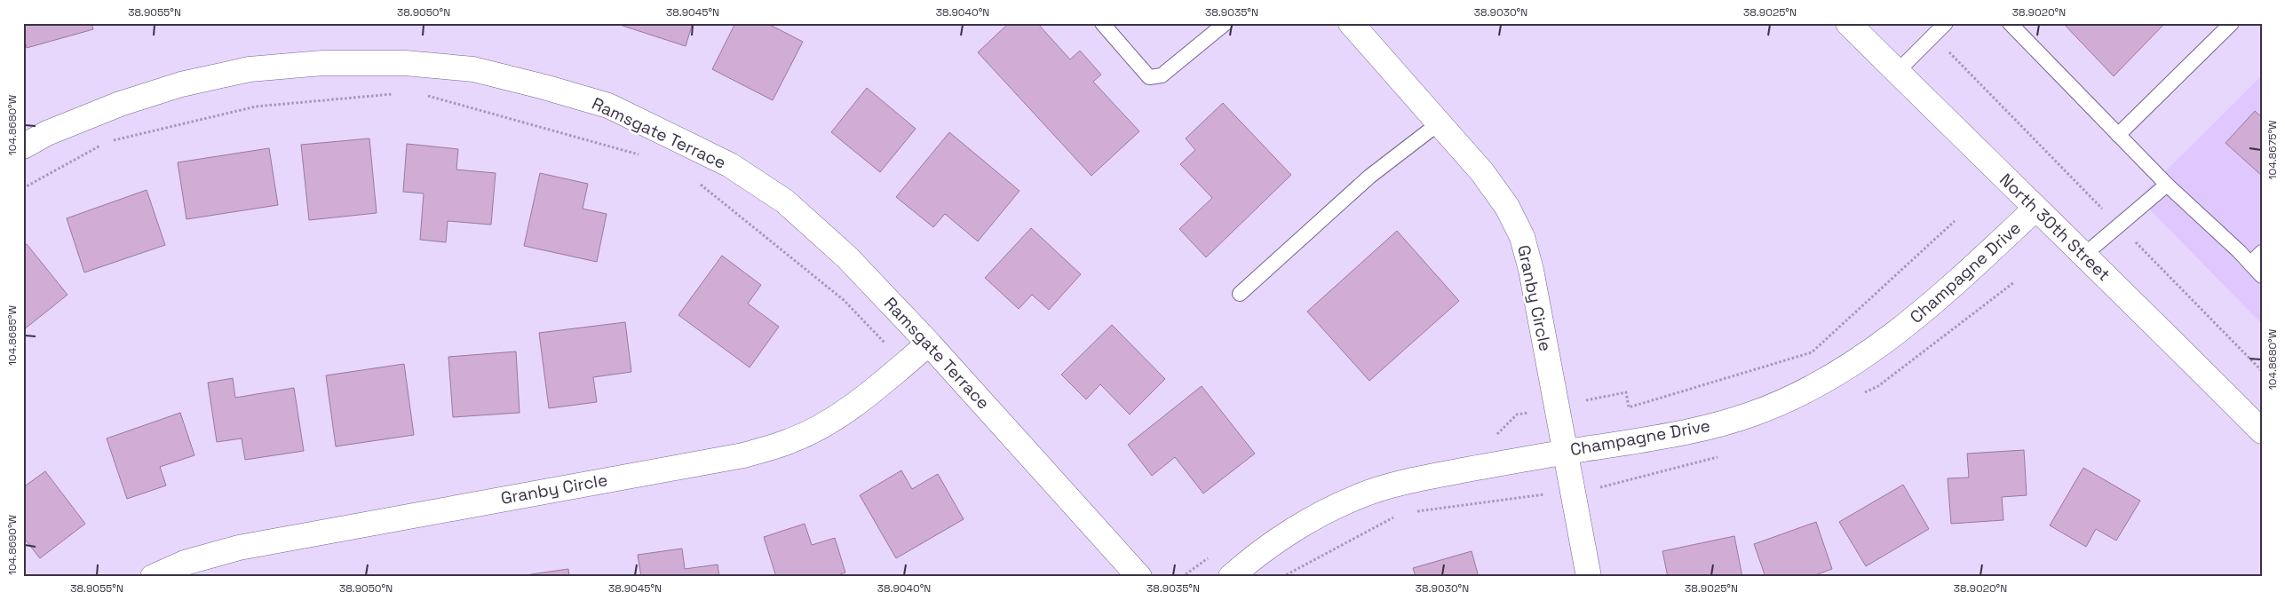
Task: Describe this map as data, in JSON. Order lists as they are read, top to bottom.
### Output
{
  "streets": {
    "street": [
      "Ramsgate Terrace",
      "North 30th Street",
      "Champagne Drive",
      "Granby Circle"
    ]
  },
  "crossings": [
    ["Ramsgate Terrace", "Granby Circle"],
    ["North 30th Street", "Champagne Drive"],
    ["Champagne Drive", "Granby Circle"]
  ],
  "coordinates": [
    "38.9055°N",
    "38.9050°N",
    "38.9045°N",
    "38.9040°N",
    "38.9035°N",
    "38.9030°N",
    "38.9025°N",
    "38.9020°N",
    "104.8680°W",
    "104.8675°W",
    "104.8685°W",
    "104.8690°W"
  ]
}
